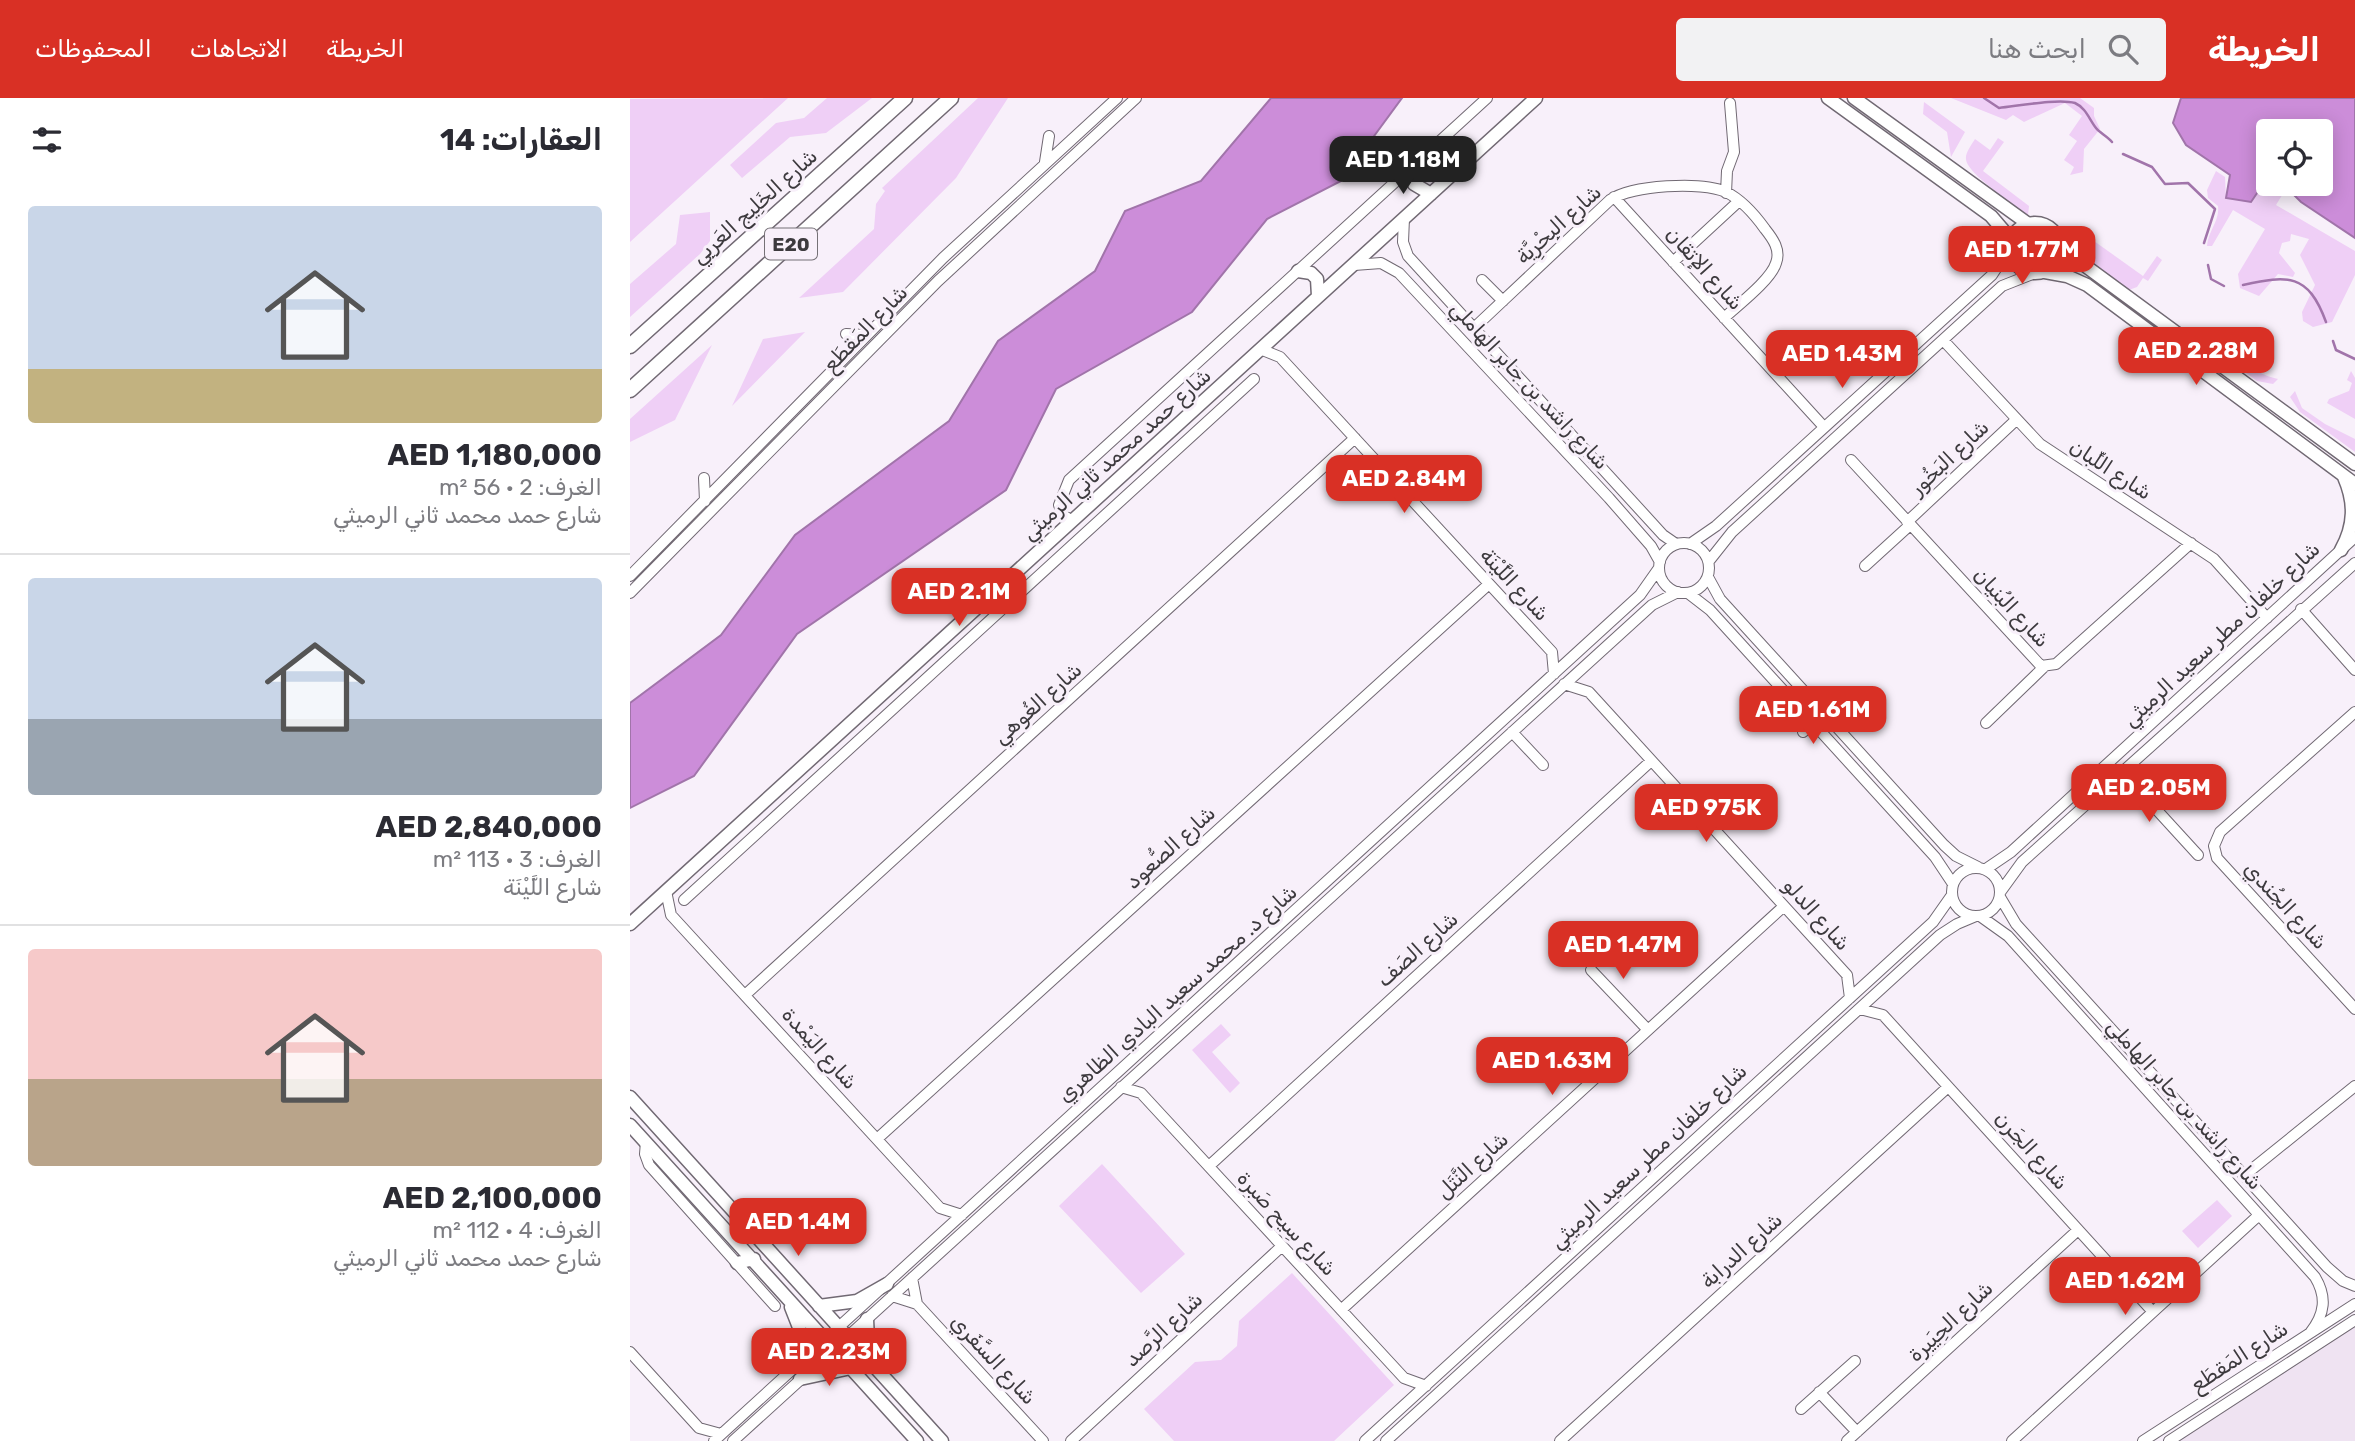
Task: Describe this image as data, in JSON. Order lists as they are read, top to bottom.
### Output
{
  "streets": {
    "highway": ["شارع الخَلِيج العَربِي", "E20"],
    "main road": ["شارع حمد محمد ثاني الرميثي"],
    "street": [
      "شارع البِحْرِيَّة",
      "شارع الإتقان",
      "شارع المَقطَع",
      "شارع راشد بن جابر الهاملي",
      "شارع البَخُور",
      "شارع اللِّبان",
      "شارع اللَّيْنَة",
      "شارع البُنيان",
      "شارع خلفان مطر سعيد الرميثي",
      "شارع الغُوهي",
      "شارع الصُّعود",
      "شارع الجُندي",
      "شارع الدلو",
      "شارع الصَف",
      "شارع د. محمد سعيد البادي الظاهري",
      "شارع اليَمْدة",
      "شارع الجَرن",
      "شارع النَّتَل",
      "شارع سِيح صَبرة",
      "شارع الدرابة",
      "شارع الحِيَيرة",
      "شارع الرَّصد",
      "شارع السَّفَري"
    ]
  },
  "crossings": [
    ["شارع البِحْرِيَّة", "شارع الإتقان"],
    ["شارع البِحْرِيَّة", "شارع راشد بن جابر الهاملي"],
    ["شارع المَقطَع", "شارع راشد بن جابر الهاملي"],
    ["شارع راشد بن جابر الهاملي", "شارع حمد محمد ثاني الرميثي"],
    ["شارع راشد بن جابر الهاملي", "شارع خلفان مطر سعيد الرميثي"],
    ["شارع راشد بن جابر الهاملي", "شارع د. محمد سعيد البادي الظاهري"],
    ["شارع حمد محمد ثاني الرميثي", "شارع اللَّيْنَة"],
    ["شارع البَخُور", "شارع اللِّبان"],
    ["شارع البَخُور", "شارع البُنيان"],
    ["شارع اللِّبان", "شارع البُنيان"],
    ["شارع اللِّبان", "شارع خلفان مطر سعيد الرميثي"],
    ["شارع اللَّيْنَة", "شارع الغُوهي"],
    ["شارع اللَّيْنَة", "شارع الصُّعود"],
    ["شارع اللَّيْنَة", "شارع د. محمد سعيد البادي الظاهري"],
    ["شارع خلفان مطر سعيد الرميثي", "شارع الدلو"],
    ["شارع خلفان مطر سعيد الرميثي", "شارع الجَرن"],
    ["شارع خلفان مطر سعيد الرميثي", "شارع سِيح صَبرة"],
    ["شارع الغُوهي", "شارع اليَمْدة"],
    ["شارع الصُّعود", "شارع اليَمْدة"],
    ["شارع الدلو", "شارع الصَف"],
    ["شارع الدلو", "شارع د. محمد سعيد البادي الظاهري"],
    ["شارع الدلو", "شارع النَّتَل"],
    ["شارع الصَف", "شارع سِيح صَبرة"],
    ["شارع د. محمد سعيد البادي الظاهري", "شارع اليَمْدة"],
    ["شارع د. محمد سعيد البادي الظاهري", "شارع السَّفَري"],
    ["شارع الجَرن", "شارع الدرابة"],
    ["شارع الجَرن", "شارع الحِيَيرة"],
    ["شارع النَّتَل", "شارع سِيح صَبرة"],
    ["شارع سِيح صَبرة", "شارع الرَّصد"]
  ],
  "page": {
    "header": "الخريطة",
    "search": "ابحث هنا",
    "nav": ["الخريطة", "الاتجاهات", "المحفوظات"],
    "heading": "العقارات: 14",
    "price": [
      "AED 1.18M",
      "AED 1.77M",
      "AED 2.28M",
      "AED 1.43M",
      "AED 2.84M",
      "AED 2.1M",
      "AED 1.61M",
      "AED 2.05M",
      "AED 975K",
      "AED 1.47M",
      "AED 1.63M",
      "AED 1.4M",
      "AED 1.62M",
      "AED 2.23M"
    ],
    "list": [
      {
        "name": "AED 1,180,000",
        "note": "الغرف: 2 · 56 m² · شارع حمد محمد ثاني الرميثي"
      },
      {
        "name": "AED 2,840,000",
        "note": "الغرف: 3 · 113 m² · شارع اللَّيْنَة"
      },
      {
        "name": "AED 2,100,000",
        "note": "الغرف: 4 · 112 m² · شارع حمد محمد ثاني الرميثي"
      }
    ]
  }
}
